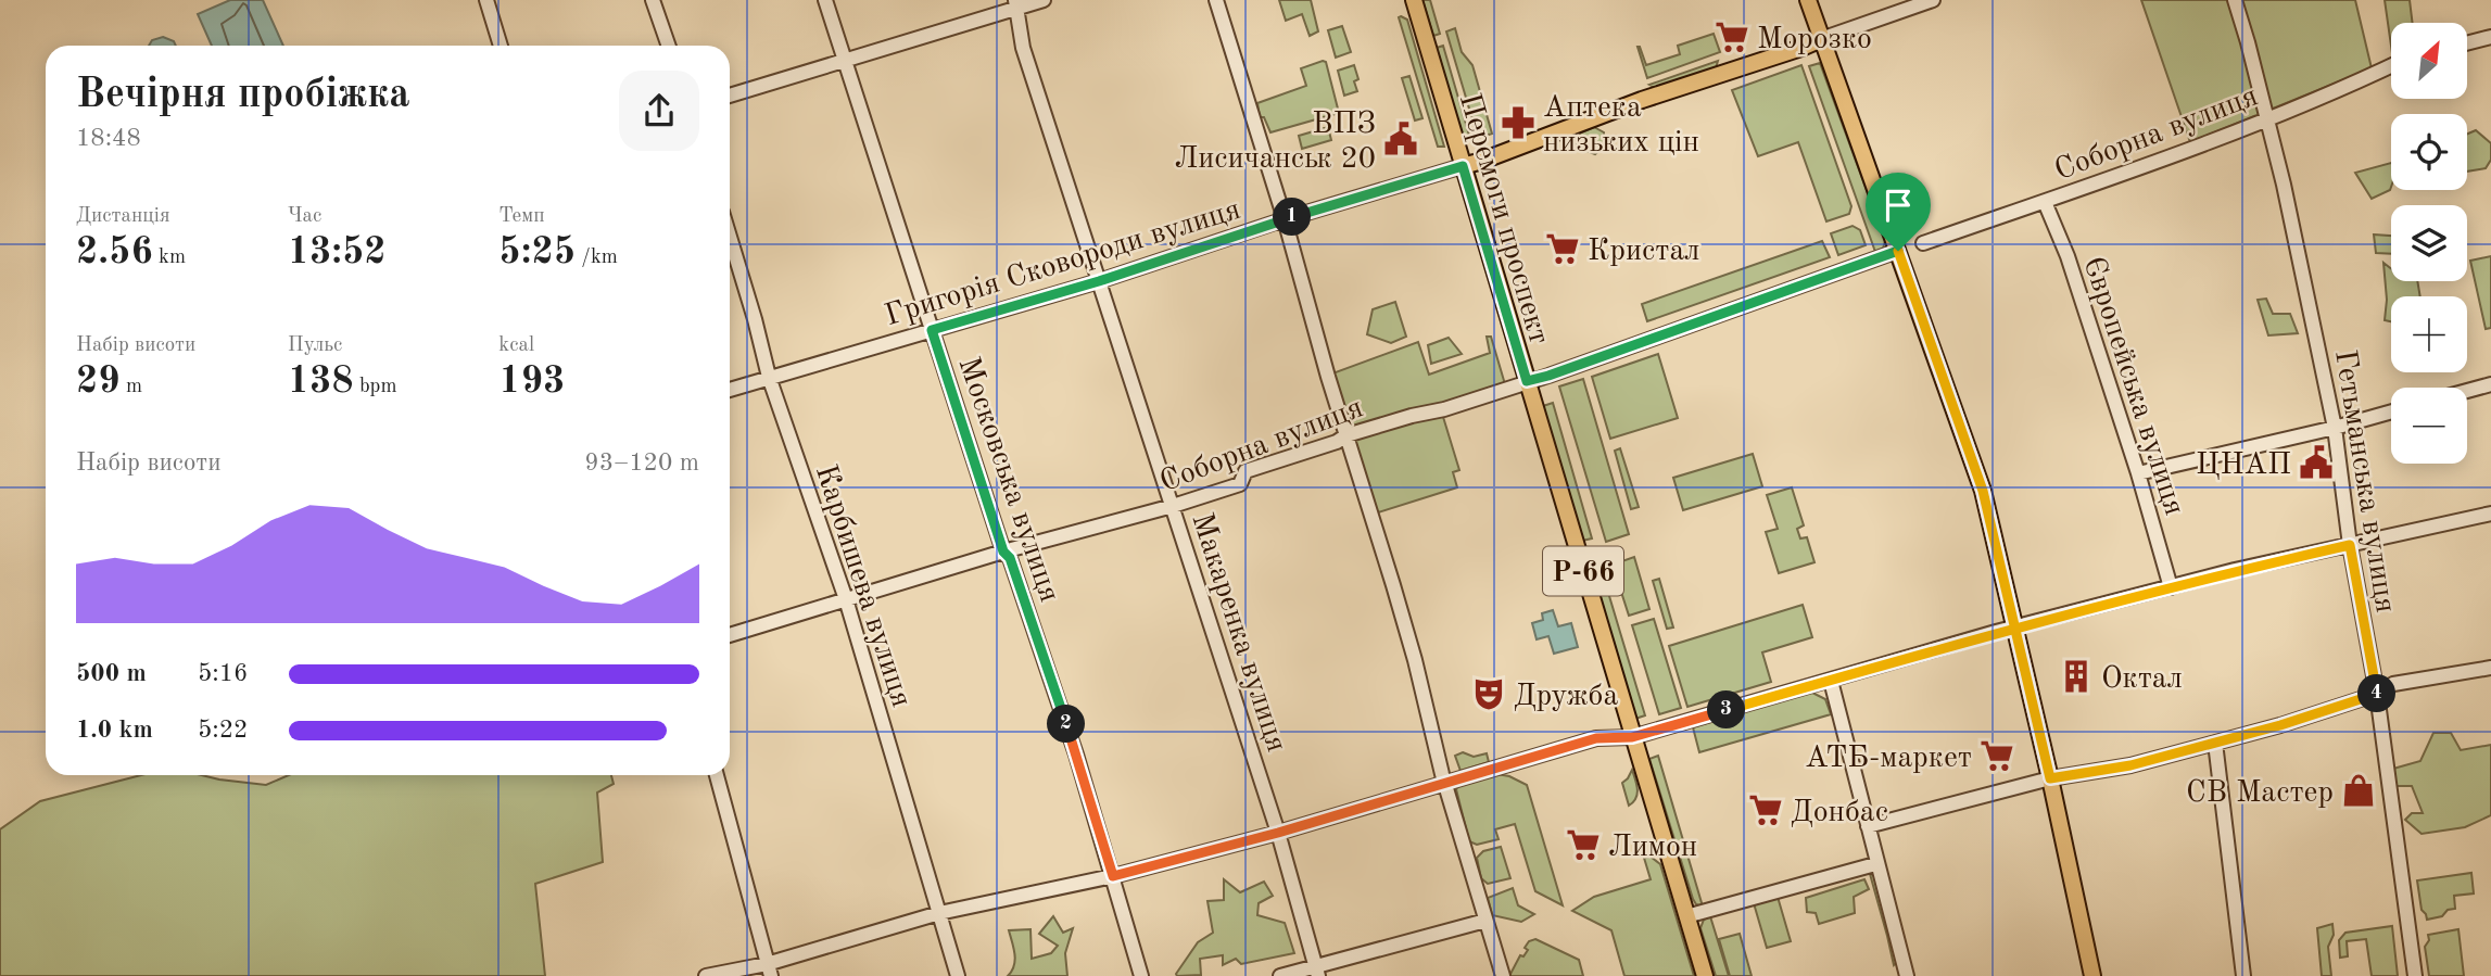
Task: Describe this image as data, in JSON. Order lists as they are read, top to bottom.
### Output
{
  "streets": {
    "main road": ["Перемоги проспект", "Григорія Сковороди вулиця", "Р-66"],
    "street": [
      "Соборна вулиця",
      "Європейська вулиця",
      "Московська вулиця",
      "Гетьманська вулиця",
      "Карбишева вулиця",
      "Макаренка вулиця"
    ]
  },
  "crossings": [
    ["Соборна вулиця", "Перемоги проспект"],
    ["Соборна вулиця", "Європейська вулиця"],
    ["Соборна вулиця", "Московська вулиця"],
    ["Соборна вулиця", "Гетьманська вулиця"],
    ["Соборна вулиця", "Карбишева вулиця"],
    ["Соборна вулиця", "Макаренка вулиця"],
    ["Перемоги проспект", "Григорія Сковороди вулиця"],
    ["Григорія Сковороди вулиця", "Московська вулиця"],
    ["Григорія Сковороди вулиця", "Карбишева вулиця"],
    ["Григорія Сковороди вулиця", "Макаренка вулиця"]
  ],
  "places": {
    "supermarket": [
      "Морозко",
      "Кристал",
      "АТБ-маркет",
      "Донбас",
      "Лимон"
    ],
    "pharmacy": ["Аптека низьких цін"],
    "public building": ["ВПЗ Лисичанськ 20", "ЦНАП"],
    "building": ["Октал"],
    "theatre": ["Дружба"],
    "shop": ["СВ Мастер"]
  },
  "north": "top right",
  "page": {
    "map_buttons": ["+", "−"],
    "heading": ["Вечірня пробіжка", "18:48"],
    "stats": [
      ["Дистанція", "2.56 km"],
      ["Час", "13:52"],
      ["Темп", "5:25 /km"],
      ["Набір висоти", "29 m"],
      ["Пульс", "138 bpm"],
      ["kcal", "193"]
    ],
    "pins": [
      "1",
      "4",
      "3",
      "2"
    ],
    "chart": ["Набір висоти", "93–120 m"],
    "list": [
      {
        "name": "500 m",
        "note": "5:16"
      },
      {
        "name": "1.0 km",
        "note": "5:22"
      }
    ]
  }
}
